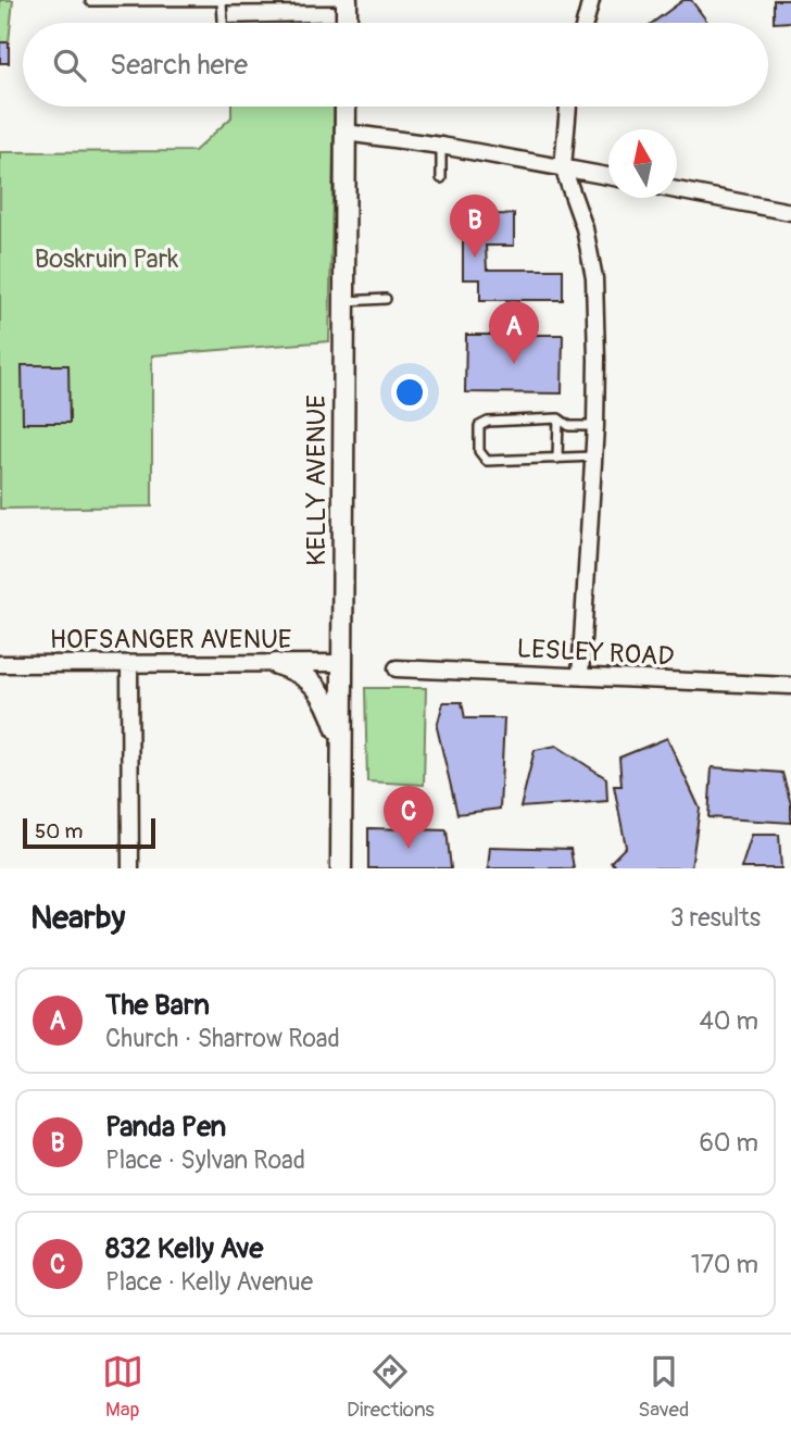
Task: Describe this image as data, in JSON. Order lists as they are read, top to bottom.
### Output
{
  "streets": {
    "street": ["KELLY AVENUE", "HOFSANGER AVENUE", "LESLEY ROAD"]
  },
  "crossings": [
    ["KELLY AVENUE", "HOFSANGER AVENUE"]
  ],
  "parks": ["Boskruin Park"],
  "scale_bar": "50 m",
  "north": "top",
  "page": {
    "search": "Search here",
    "pins": ["B", "A", "C"],
    "scale": "50 m",
    "heading": ["Nearby", "3 results"],
    "list": [
      {
        "mark": "A",
        "name": "The Barn",
        "note": "Church · Sharrow Road",
        "value": "40 m"
      },
      {
        "mark": "B",
        "name": "Panda Pen",
        "note": "Place · Sylvan Road",
        "value": "60 m"
      },
      {
        "mark": "C",
        "name": "832 Kelly Ave",
        "note": "Place · Kelly Avenue",
        "value": "170 m"
      }
    ],
    "nav": ["Map", "Directions", "Saved"]
  }
}
